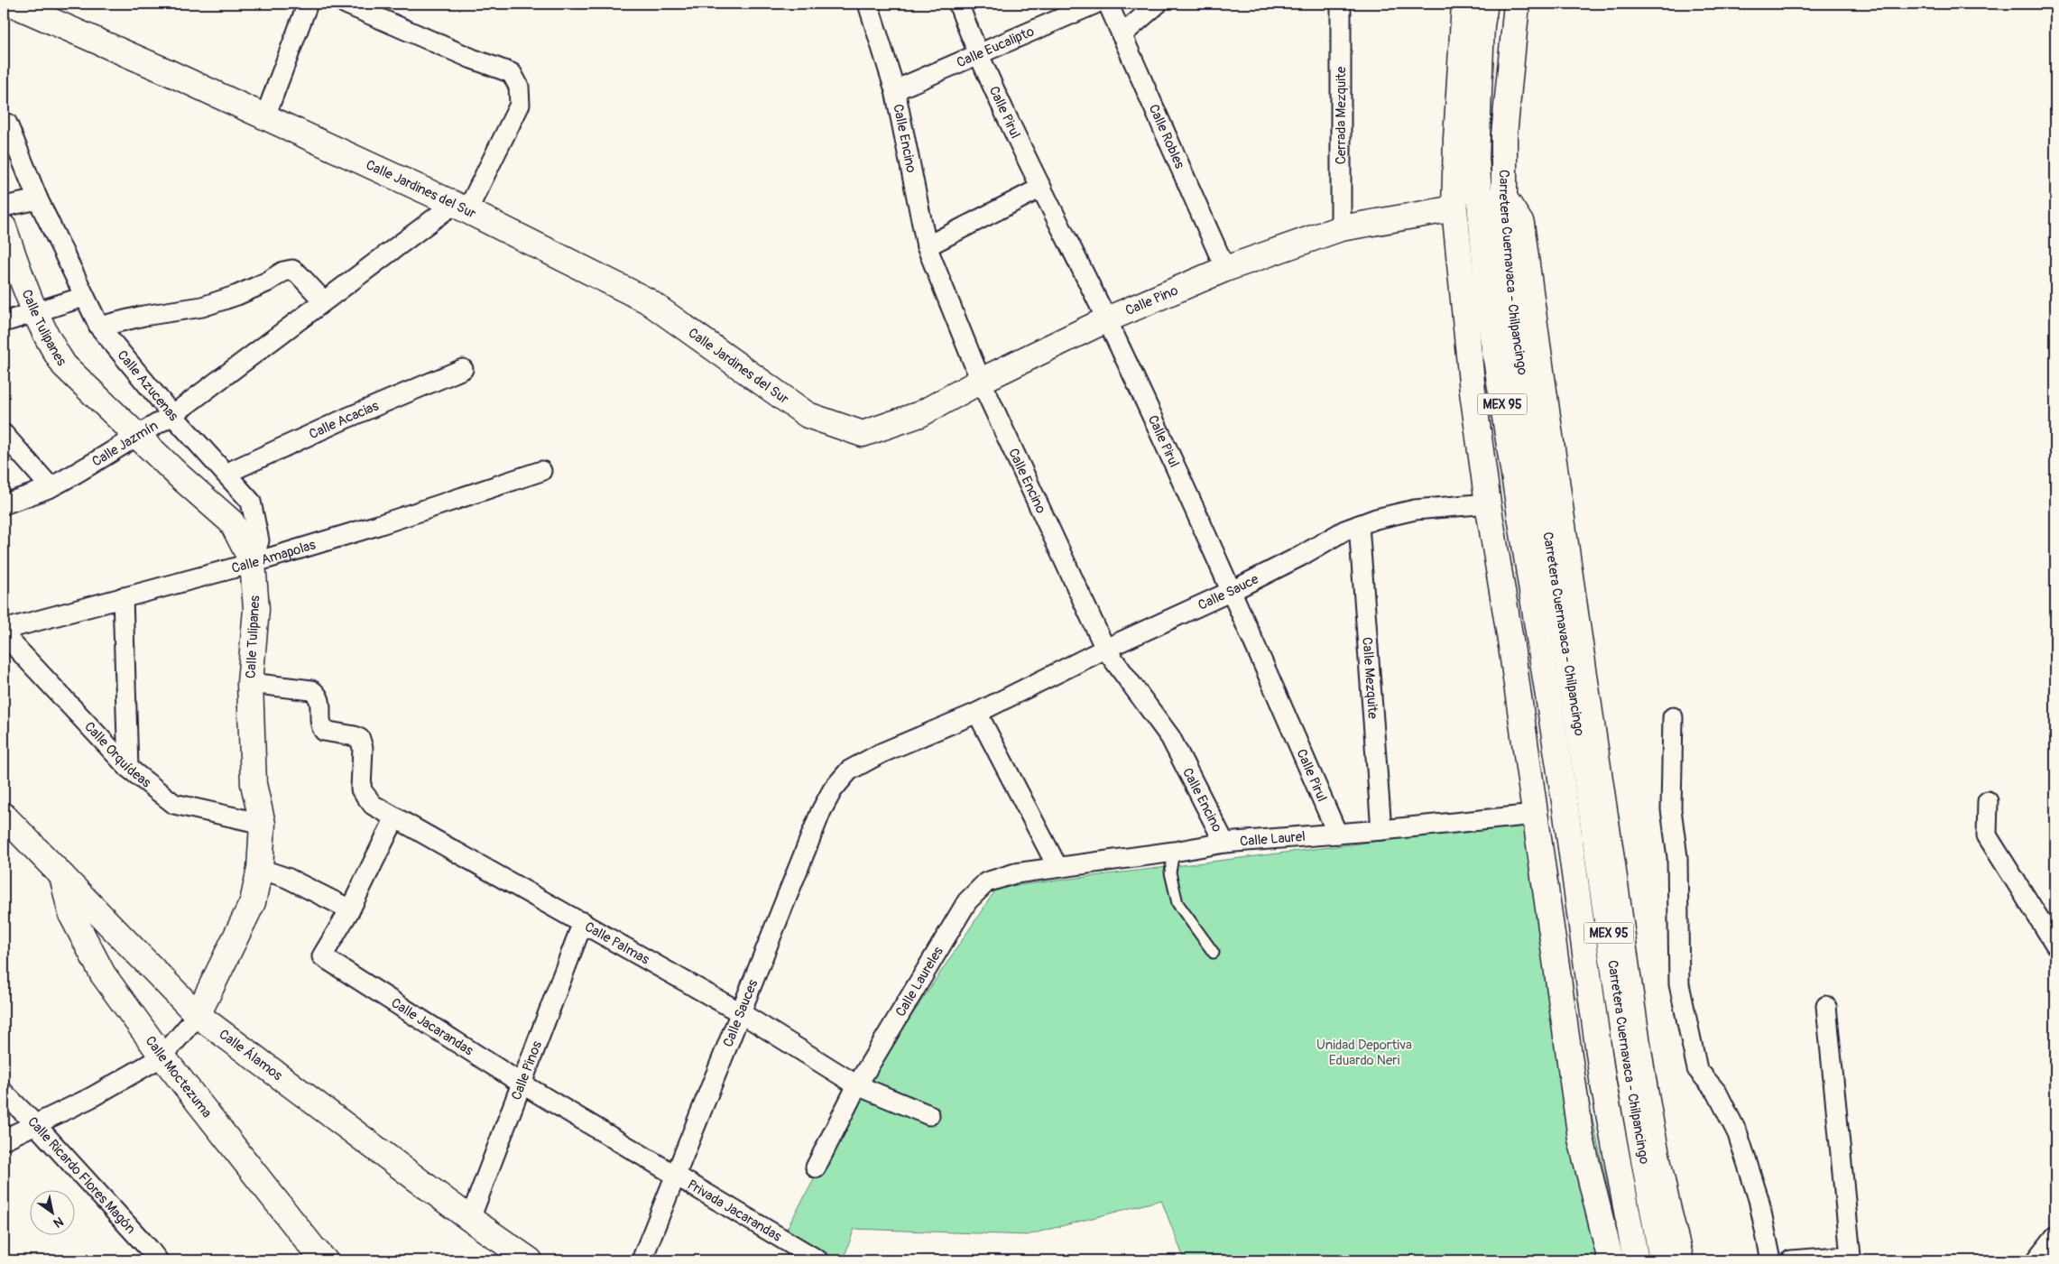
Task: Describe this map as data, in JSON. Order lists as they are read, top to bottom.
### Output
{
  "streets": {
    "main road": [
      "Calle Jardines del Sur",
      "Carretera Cuernavaca - Chilpancingo",
      "Calle Pino",
      "Calle Tulipanes",
      "MEX 95",
      "Calle Álamos",
      "Calle Moctezuma"
    ],
    "street": [
      "Calle Eucalipto",
      "Calle Pirul",
      "Cerrada Mezquite",
      "Calle Robles",
      "Calle Encino",
      "Calle Azucenas",
      "Calle Acacias",
      "Calle Jazmín",
      "Calle Amapolas",
      "Calle Sauce",
      "Calle Mezquite",
      "Calle Orquídeas",
      "Calle Laurel",
      "Calle Palmas",
      "Calle Laureles",
      "Calle Sauces",
      "Calle Jacarandas",
      "Calle Pinos",
      "Calle Ricardo Flores Magón",
      "Privada Jacarandas"
    ]
  },
  "crossings": [
    ["Calle Eucalipto", "Calle Pirul"],
    ["Calle Eucalipto", "Calle Encino"],
    ["Calle Pirul", "Calle Pino"],
    ["Calle Pirul", "Calle Sauce"],
    ["Calle Pirul", "Calle Laurel"],
    ["Cerrada Mezquite", "Calle Pino"],
    ["Calle Robles", "Calle Pino"],
    ["Calle Encino", "Calle Pino"],
    ["Calle Encino", "Calle Sauce"],
    ["Calle Encino", "Calle Laurel"],
    ["Calle Jardines del Sur", "Calle Pino"],
    ["Calle Jardines del Sur", "Calle Jazmín"],
    ["Calle Tulipanes", "Calle Azucenas"],
    ["Calle Tulipanes", "Calle Jazmín"],
    ["Calle Tulipanes", "Calle Amapolas"],
    ["Calle Tulipanes", "Calle Orquídeas"],
    ["Calle Tulipanes", "Calle Palmas"],
    ["Calle Tulipanes", "Calle Álamos"],
    ["Calle Azucenas", "Calle Acacias"],
    ["Calle Azucenas", "Calle Jazmín"],
    ["Calle Azucenas", "Calle Amapolas"],
    ["Calle Sauce", "Calle Mezquite"],
    ["Calle Sauce", "Calle Sauces"],
    ["Calle Mezquite", "Calle Laurel"],
    ["Calle Laurel", "Calle Laureles"],
    ["Calle Palmas", "Calle Laureles"],
    ["Calle Palmas", "Calle Sauces"],
    ["Calle Palmas", "Calle Pinos"],
    ["Calle Sauces", "Calle Jacarandas"],
    ["Calle Sauces", "Privada Jacarandas"],
    ["Calle Jacarandas", "Calle Pinos"],
    ["Calle Jacarandas", "Privada Jacarandas"],
    ["Calle Álamos", "Calle Pinos"],
    ["Calle Álamos", "Calle Moctezuma"]
  ],
  "parks": ["Unidad Deportiva Eduardo Neri"],
  "north": "bottom right"
}
